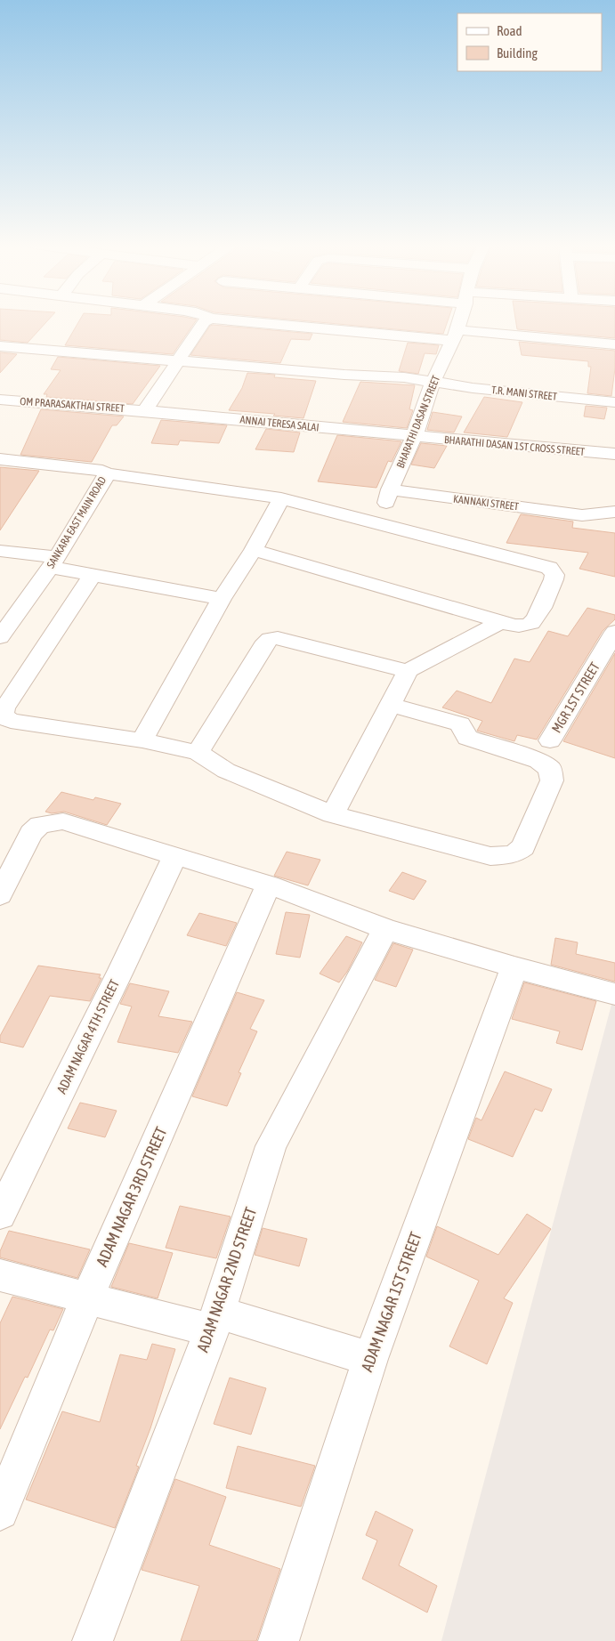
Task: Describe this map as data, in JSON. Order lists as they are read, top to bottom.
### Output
{
  "streets": {
    "street": [
      "T.R. MANI STREET",
      "OM PRARASAKTHAI STREET",
      "BHARATHI DASAN STREET",
      "ANNAI TERESA SALAI",
      "BHARATHI DASAN 1ST CROSS STREET",
      "KANNAKI STREET",
      "SANKARA EAST MAIN ROAD",
      "MGR 1ST STREET",
      "ADAM NAGAR 4TH STREET",
      "ADAM NAGAR 3RD STREET",
      "ADAM NAGAR 2ND STREET",
      "ADAM NAGAR 1ST STREET"
    ]
  },
  "crossings": [
    ["T.R. MANI STREET", "BHARATHI DASAN STREET"],
    ["OM PRARASAKTHAI STREET", "ANNAI TERESA SALAI"],
    ["BHARATHI DASAN STREET", "ANNAI TERESA SALAI"],
    ["BHARATHI DASAN STREET", "BHARATHI DASAN 1ST CROSS STREET"],
    ["BHARATHI DASAN STREET", "KANNAKI STREET"],
    ["ANNAI TERESA SALAI", "BHARATHI DASAN 1ST CROSS STREET"]
  ],
  "legend": ["Road", "Building"]
}
